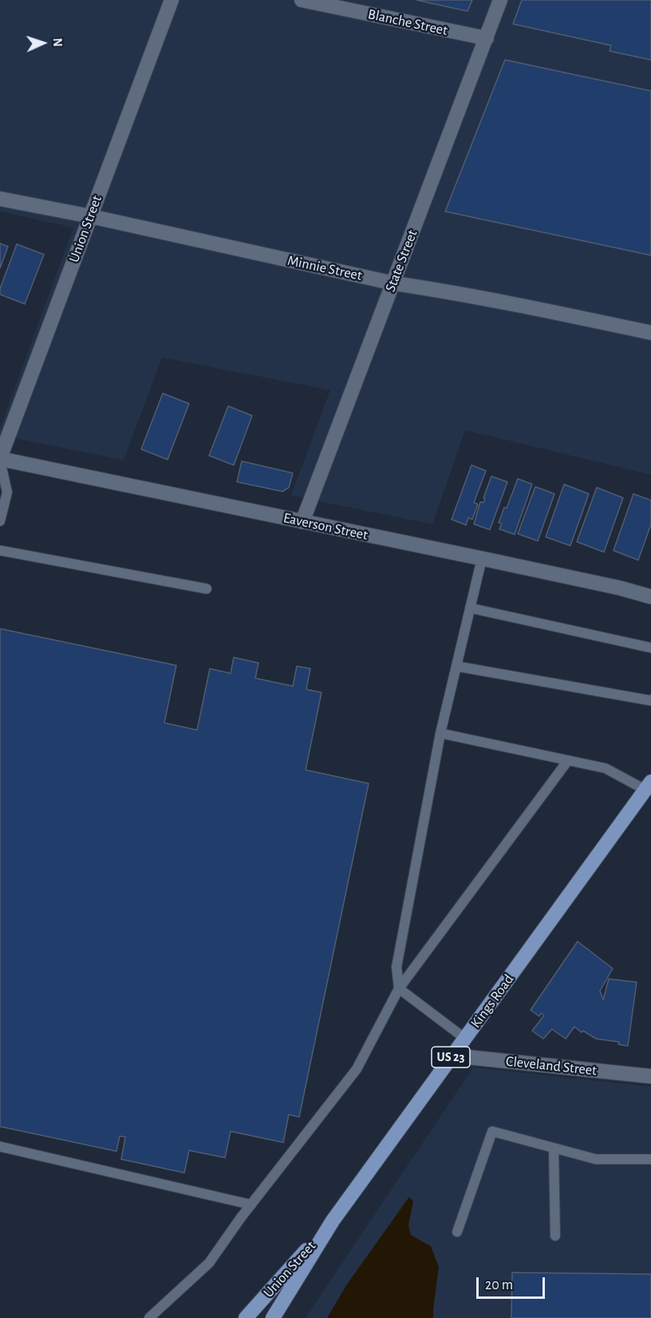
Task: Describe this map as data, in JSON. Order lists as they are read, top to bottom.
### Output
{
  "streets": {
    "main road": ["Union Street", "Kings Road", "US 23"],
    "street": [
      "Blanche Street",
      "State Street",
      "Minnie Street",
      "Eaverson Street",
      "Cleveland Street"
    ]
  },
  "crossings": [
    ["Blanche Street", "State Street"],
    ["Union Street", "Minnie Street"],
    ["Union Street", "Eaverson Street"],
    ["Union Street", "Kings Road"],
    ["State Street", "Minnie Street"],
    ["State Street", "Eaverson Street"],
    ["Kings Road", "Cleveland Street"]
  ],
  "scale_bar": "20 m",
  "north": "right"
}
